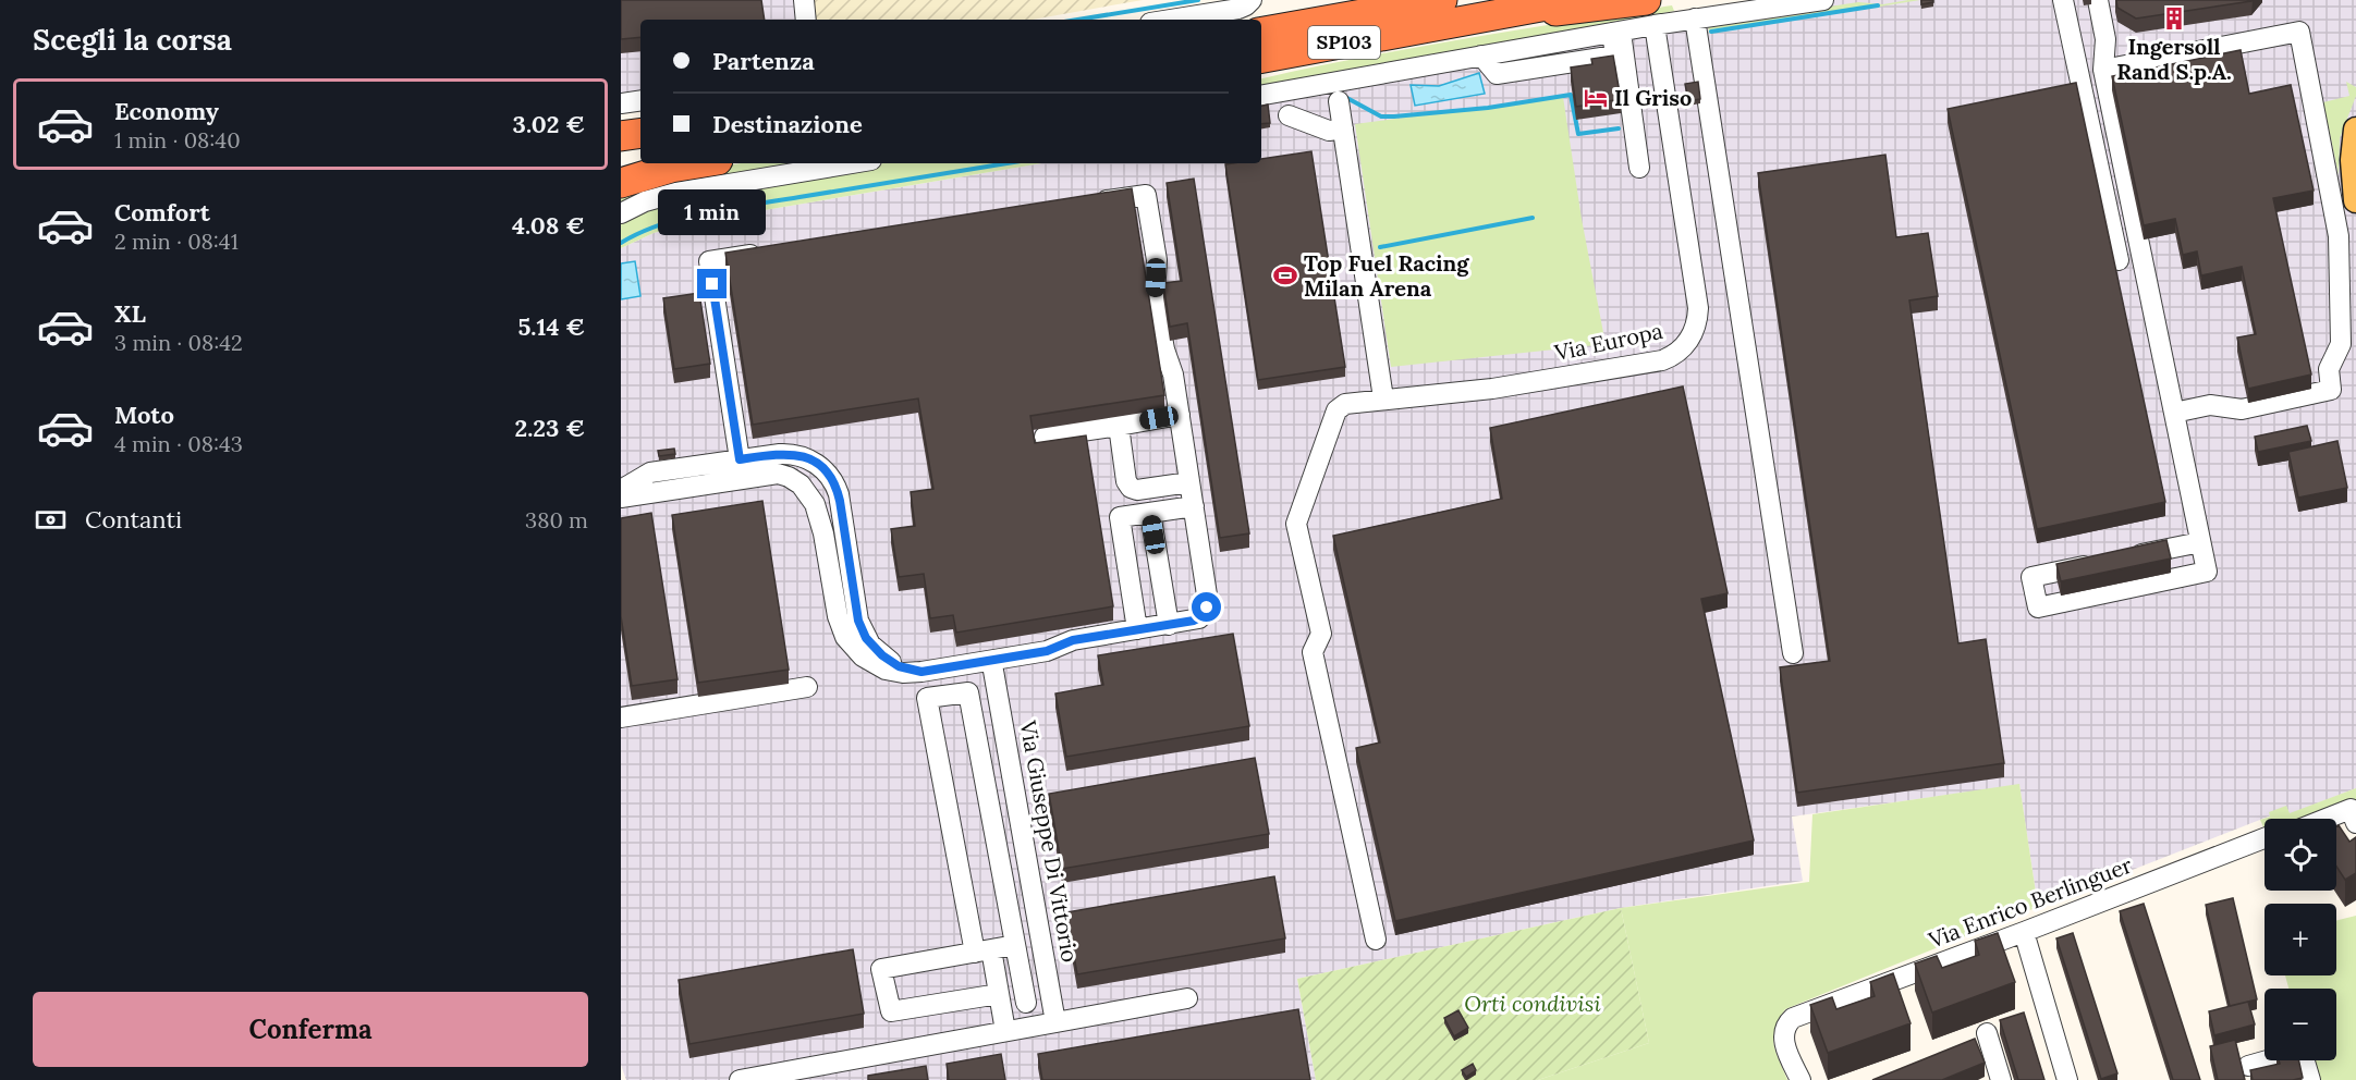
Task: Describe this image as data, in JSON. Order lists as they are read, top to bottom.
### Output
{
  "streets": {
    "highway": ["SP103"],
    "street": ["Via Europa", "Via Giuseppe Di Vittorio", "Via Enrico Berlinguer"]
  },
  "crossings": [
    ["SP103", "Via Europa"]
  ],
  "parks": ["Orti condivisi"],
  "places": {
    "building": ["Ingersoll Rand S.p.A."],
    "hotel": ["Il Griso"],
    "sports": ["Top Fuel Racing Milan Arena"]
  },
  "page": {
    "heading": "Scegli la corsa",
    "banner": ["Partenza", "Destinazione"],
    "list": [
      {
        "name": "Economy",
        "note": "1 min · 08:40",
        "value": "3.02 €"
      },
      {
        "name": "Comfort",
        "note": "2 min · 08:41",
        "value": "4.08 €"
      },
      {
        "name": "XL",
        "note": "3 min · 08:42",
        "value": "5.14 €"
      },
      {
        "name": "Moto",
        "note": "4 min · 08:43",
        "value": "2.23 €"
      }
    ],
    "bubble": "1 min",
    "pay": ["Contanti", "380 m"],
    "map_buttons": ["+", "−"],
    "buttons": "Conferma"
  }
}
